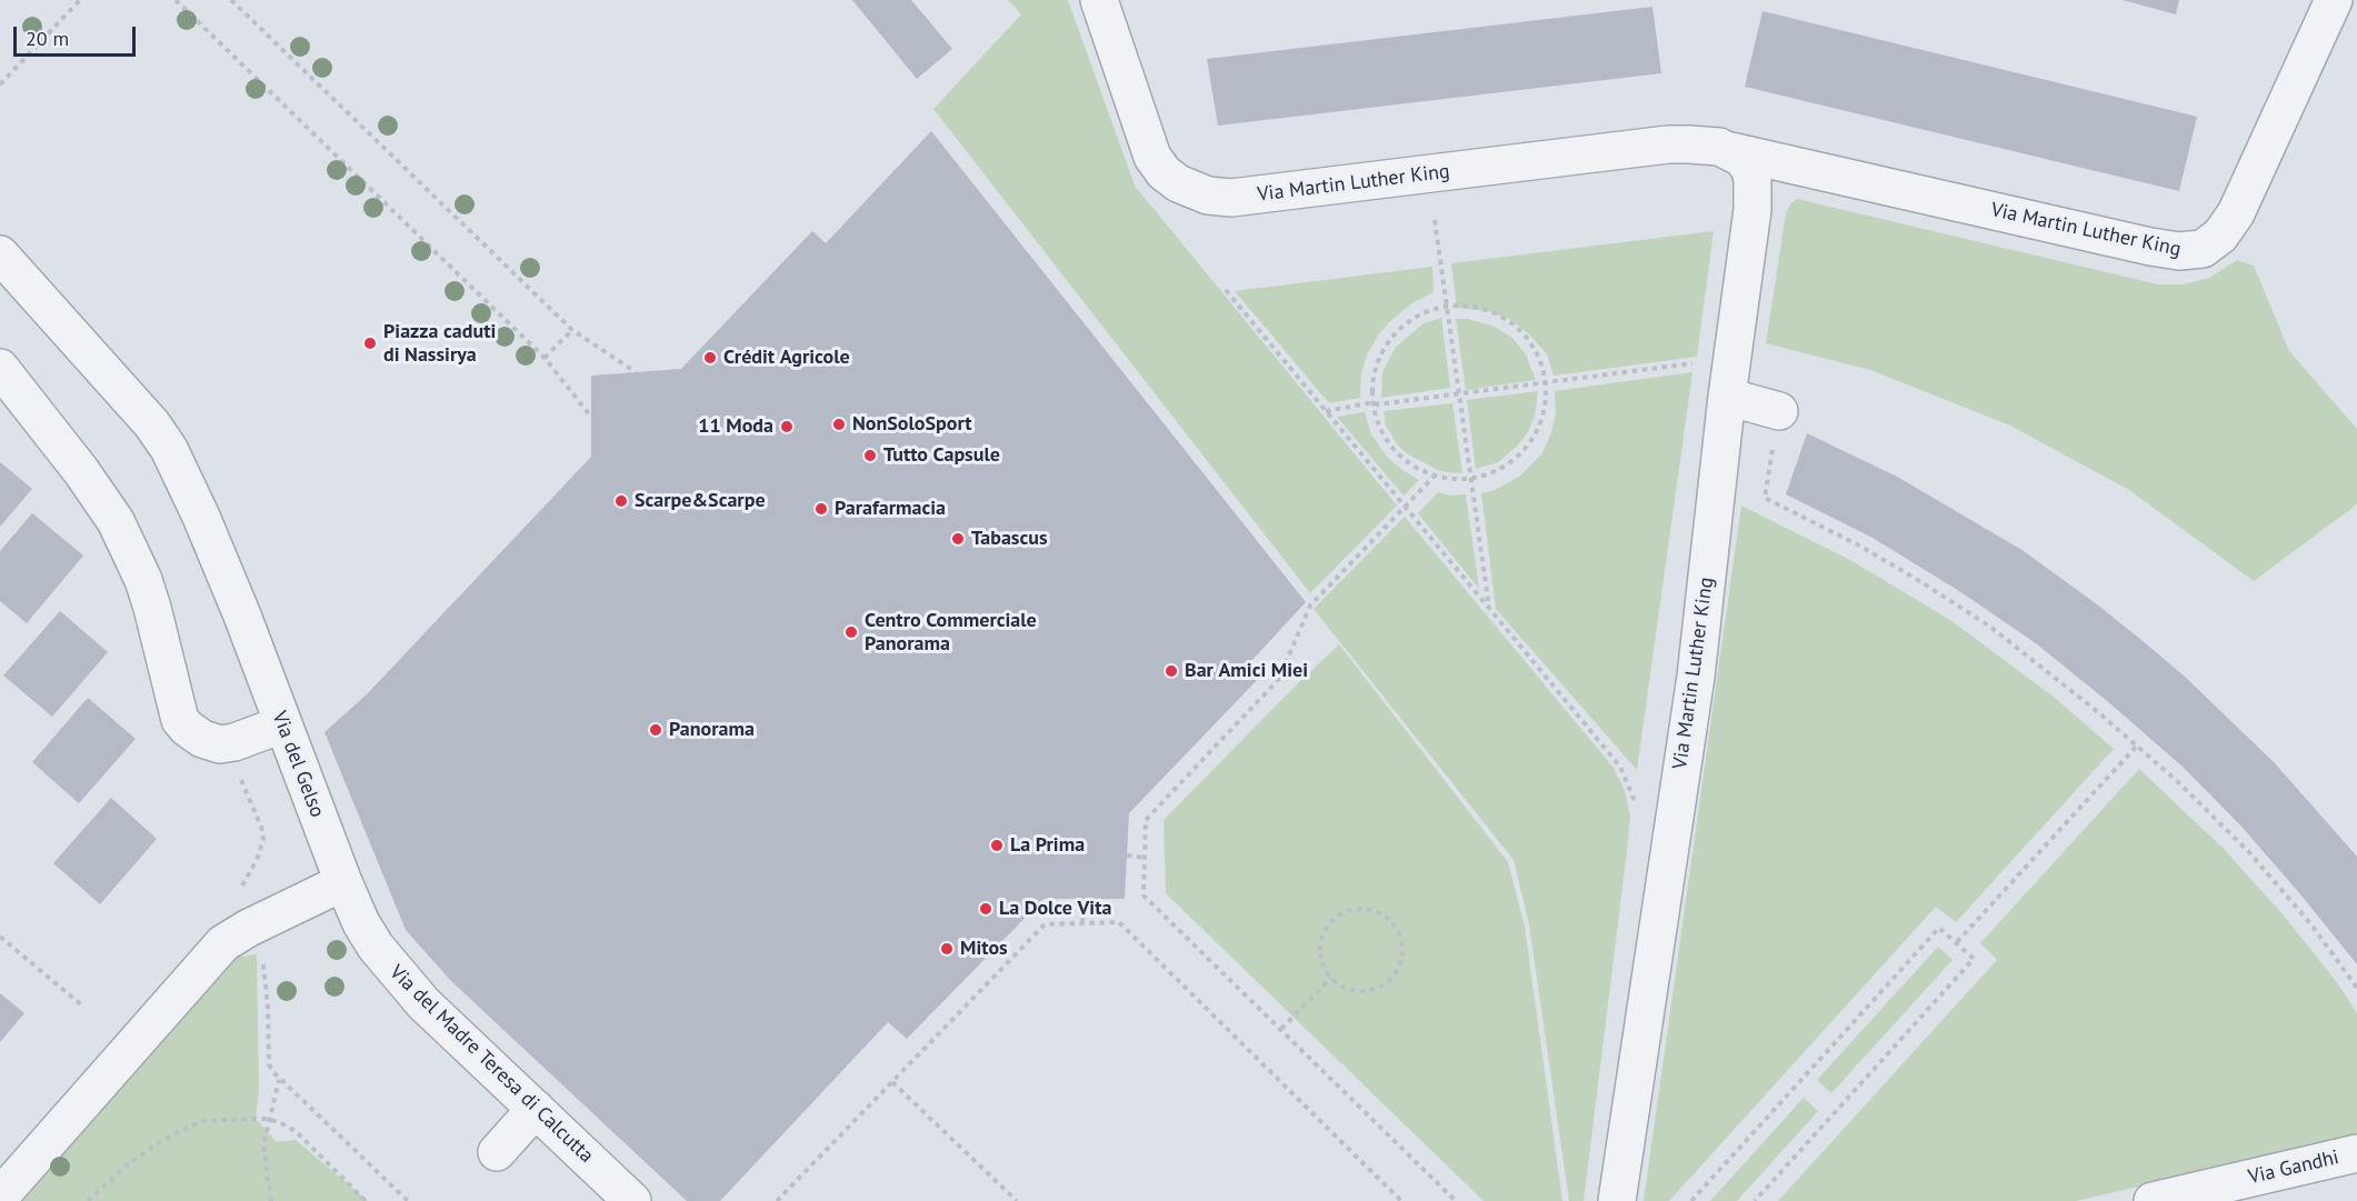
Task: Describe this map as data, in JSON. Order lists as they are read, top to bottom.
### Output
{
  "streets": {
    "street": [
      "Via Martin Luther King",
      "Via del Gelso",
      "Via del Madre Teresa di Calcutta",
      "Via Gandhi"
    ]
  },
  "crossings": [
    ["Via del Gelso", "Via del Madre Teresa di Calcutta"]
  ],
  "places": [
    "Piazza caduti di Nassirya",
    "Crédit Agricole",
    "NonSoloSport",
    "11 Moda",
    "Tutto Capsule",
    "Scarpe&Scarpe",
    "Parafarmacia",
    "Tabascus",
    "Centro Commerciale Panorama",
    "Bar Amici Miei",
    "Panorama",
    "La Prima",
    "La Dolce Vita",
    "Mitos"
  ],
  "scale_bar": "20 m"
}
